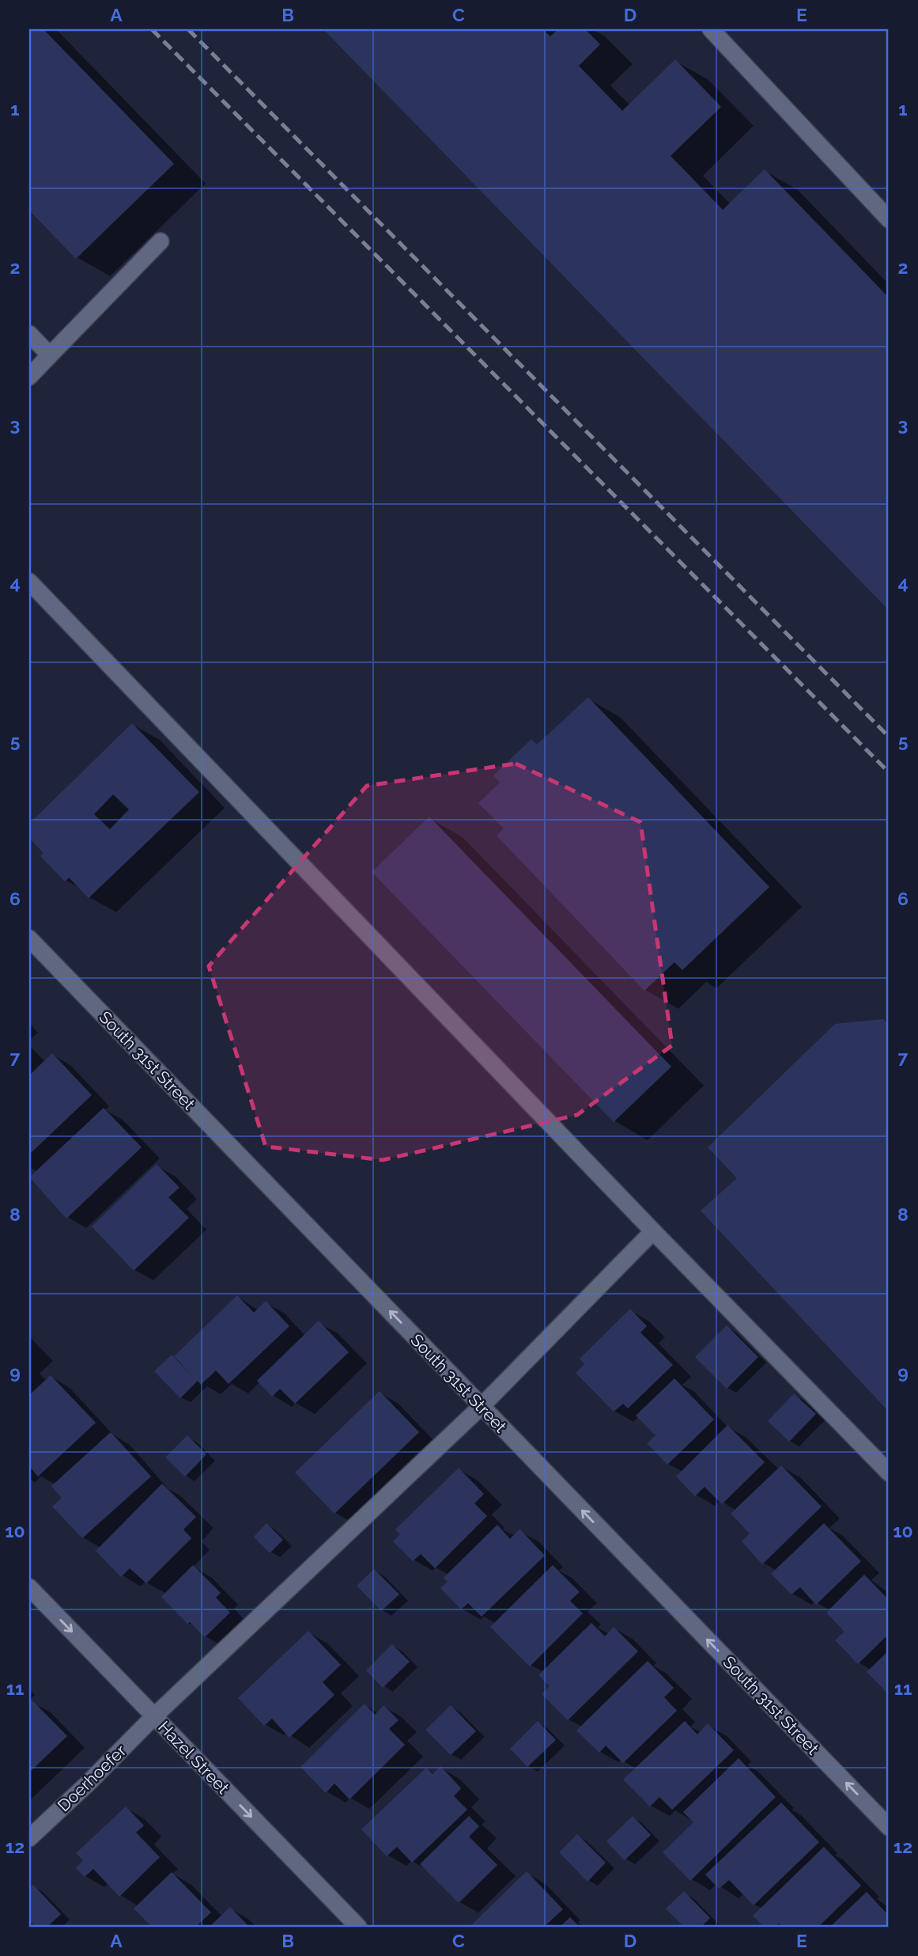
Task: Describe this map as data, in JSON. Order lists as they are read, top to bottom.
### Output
{
  "streets": {
    "street": ["South 31st Street", "Hazel Street", "Doerhoefer"]
  },
  "crossings": [
    ["South 31st Street", "Doerhoefer"],
    ["Hazel Street", "Doerhoefer"]
  ],
  "one_way": ["South 31st Street", "Hazel Street"],
  "grid": {
    "columns": [
      "A",
      "B",
      "C",
      "D",
      "E"
    ],
    "rows": [
      "1",
      "2",
      "3",
      "4",
      "5",
      "6",
      "7",
      "8",
      "9",
      "10",
      "11",
      "12"
    ]
  }
}
